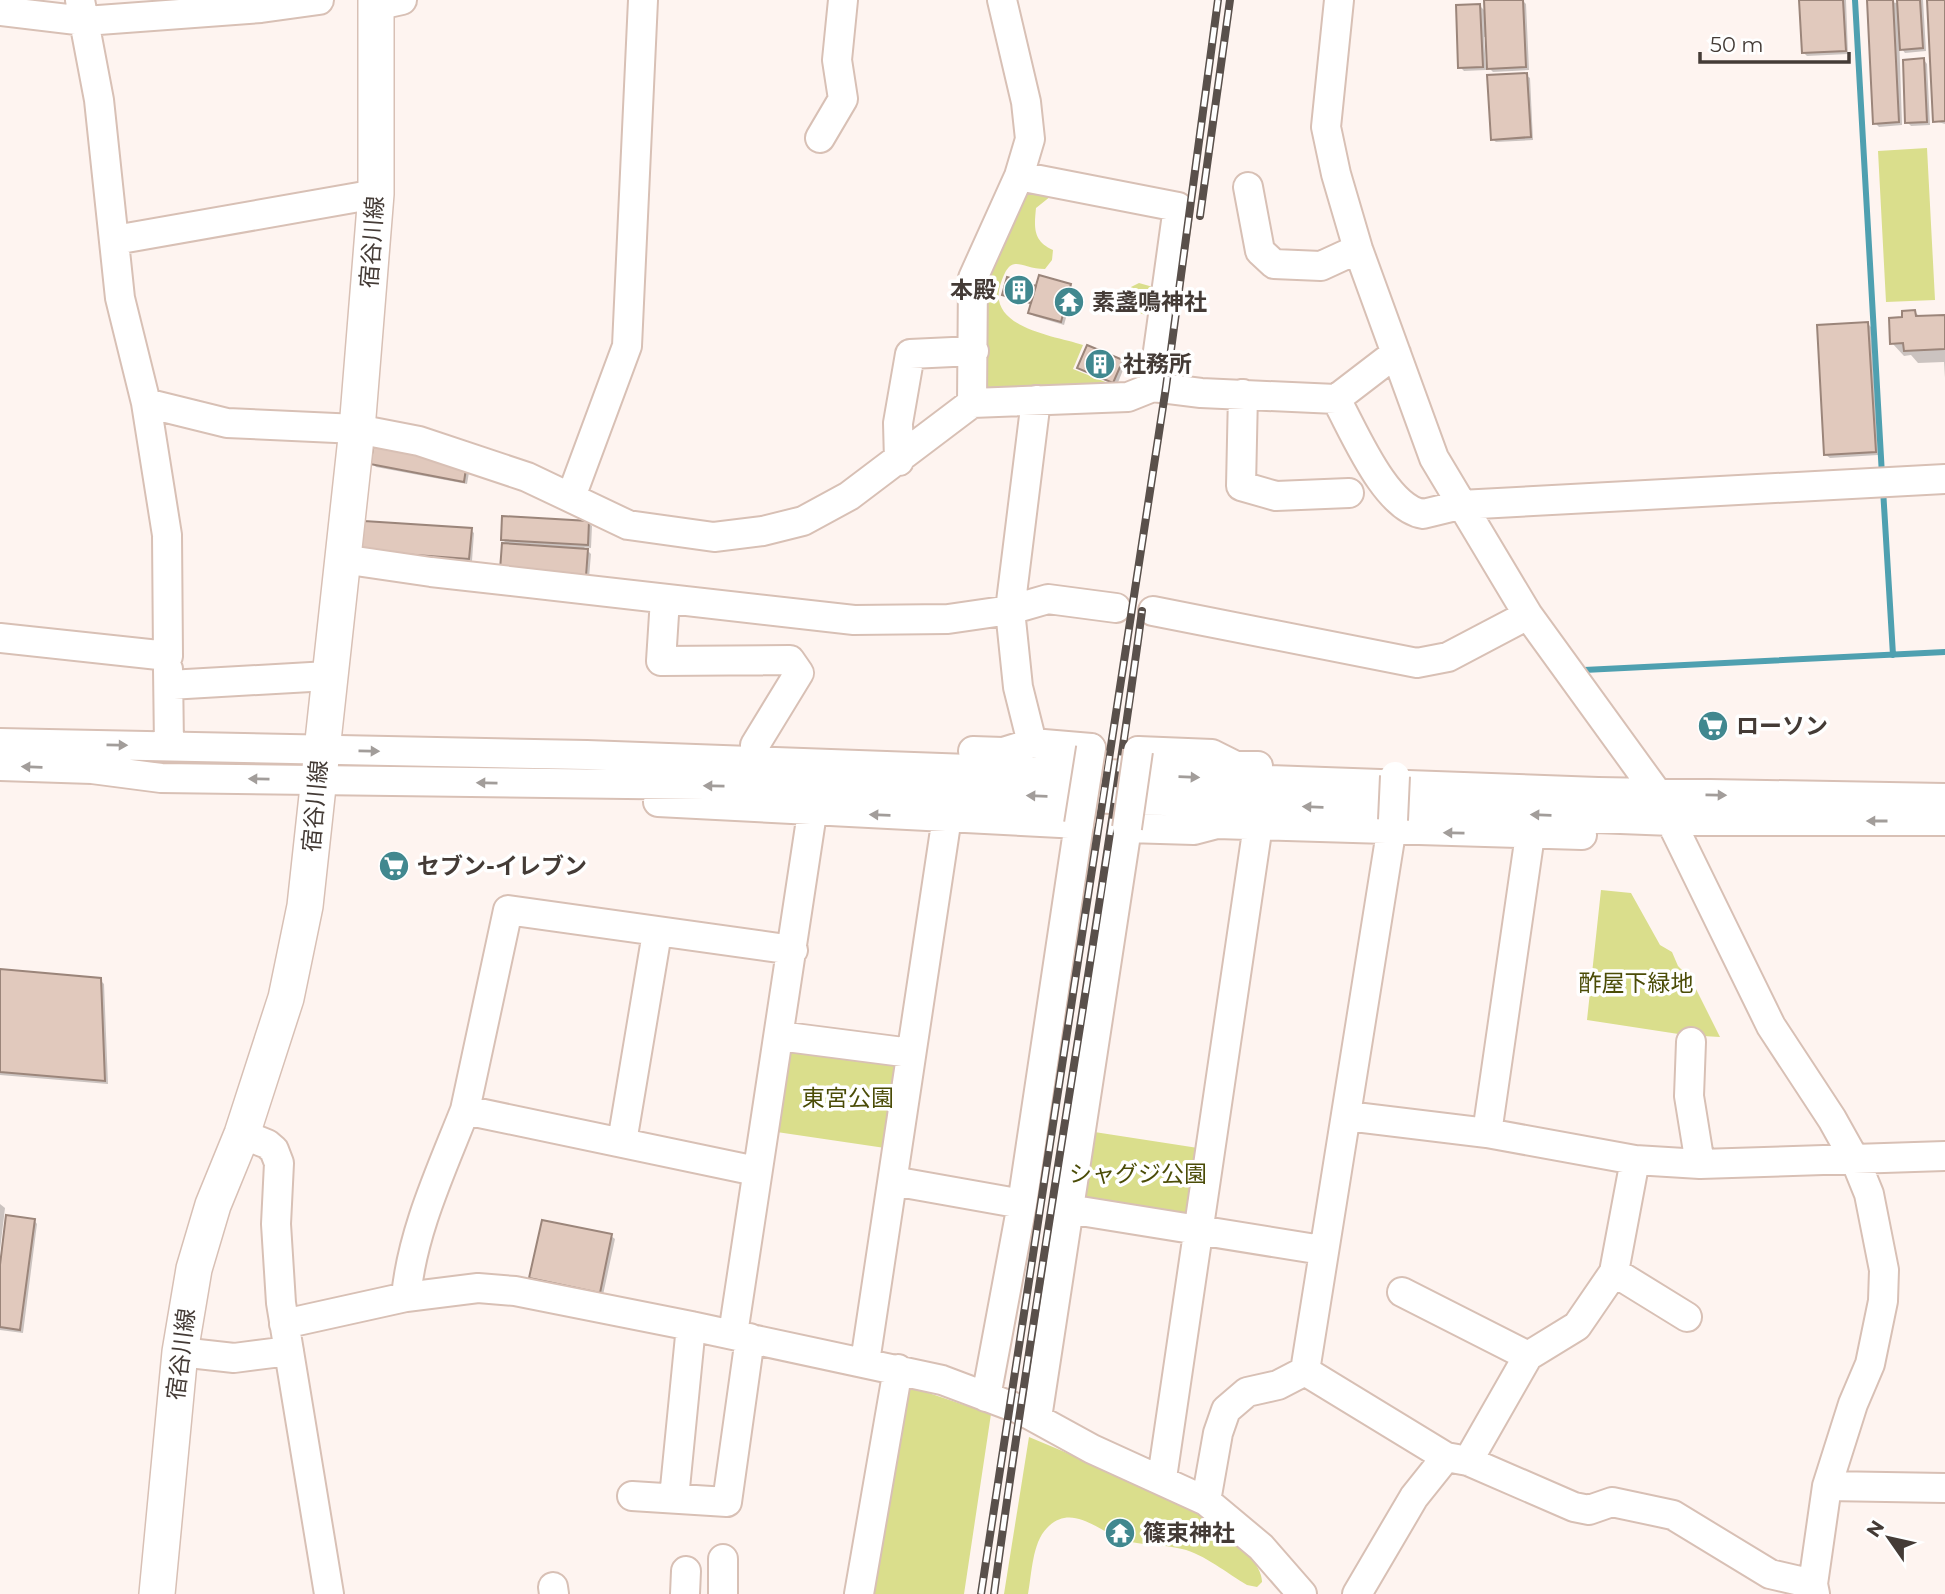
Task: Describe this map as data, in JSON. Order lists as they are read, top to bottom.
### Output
{
  "streets": {
    "main road": ["宿谷川線"]
  },
  "parks": ["酢屋下緑地", "東宮公園", "シャグジ公園"],
  "places": {
    "building": ["本殿", "社務所"],
    "temple": ["素盞鳴神社", "篠束神社"],
    "supermarket": ["ローソン", "セブン-イレブン"]
  },
  "scale_bar": "50 m",
  "north": "top left"
}
